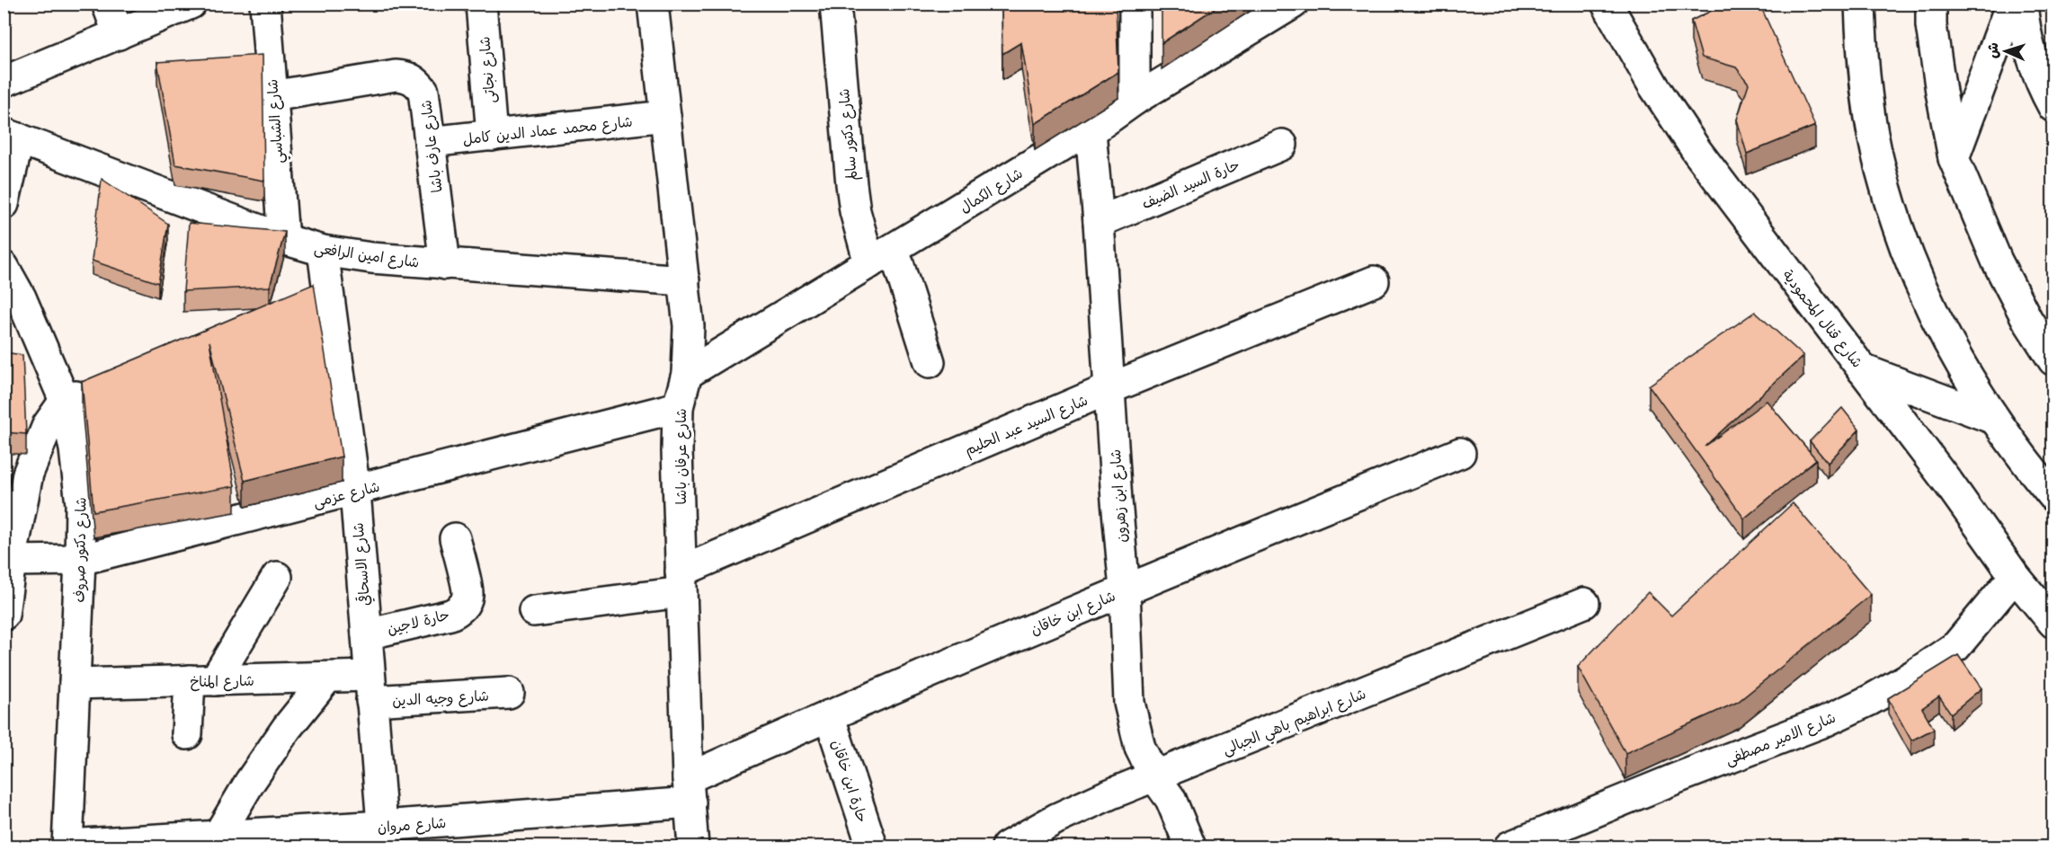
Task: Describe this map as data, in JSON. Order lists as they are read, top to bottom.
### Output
{
  "streets": {
    "street": [
      "شارع نجاتى",
      "شارع الشباسي",
      "شارع محمد عماد الدين كامل",
      "شارع دكتور سالم",
      "شارع عارف باشا",
      "حارة السيد الضيف",
      "شارع الكمال",
      "شارع امين الرافعى",
      "شارع قنال المحمودية",
      "شارع السيد عبد الحليم",
      "شارع عرفان باشا",
      "شارع عزمى",
      "شارع ابن زهرون",
      "شارع دكتور صروف",
      "شارع الاسحاقي",
      "شارع ابن خاقان",
      "حارة لاجين",
      "شارع المناخ",
      "شارع وجيه الدين",
      "شارع ابراهيم باهي الجبالى",
      "شارع الامير مصطفى",
      "حارة ابن خاقان",
      "شارع مروان"
    ]
  },
  "crossings": [
    ["شارع نجاتى", "شارع محمد عماد الدين كامل"],
    ["شارع الشباسي", "شارع عارف باشا"],
    ["شارع الشباسي", "شارع امين الرافعى"],
    ["شارع محمد عماد الدين كامل", "شارع عارف باشا"],
    ["شارع محمد عماد الدين كامل", "شارع عرفان باشا"],
    ["شارع دكتور سالم", "شارع الكمال"],
    ["شارع عارف باشا", "شارع امين الرافعى"],
    ["حارة السيد الضيف", "شارع ابن زهرون"],
    ["شارع الكمال", "شارع عرفان باشا"],
    ["شارع الكمال", "شارع ابن زهرون"],
    ["شارع امين الرافعى", "شارع عرفان باشا"],
    ["شارع امين الرافعى", "شارع الاسحاقي"],
    ["شارع قنال المحمودية", "شارع الامير مصطفى"],
    ["شارع السيد عبد الحليم", "شارع عرفان باشا"],
    ["شارع السيد عبد الحليم", "شارع ابن زهرون"],
    ["شارع عرفان باشا", "شارع عزمى"],
    ["شارع عرفان باشا", "شارع ابن خاقان"],
    ["شارع عرفان باشا", "شارع مروان"],
    ["شارع عزمى", "شارع دكتور صروف"],
    ["شارع عزمى", "شارع الاسحاقي"],
    ["شارع ابن زهرون", "شارع ابن خاقان"],
    ["شارع ابن زهرون", "شارع ابراهيم باهي الجبالى"],
    ["شارع دكتور صروف", "شارع المناخ"],
    ["شارع دكتور صروف", "شارع مروان"],
    ["شارع الاسحاقي", "حارة لاجين"],
    ["شارع الاسحاقي", "شارع المناخ"],
    ["شارع الاسحاقي", "شارع وجيه الدين"],
    ["شارع الاسحاقي", "شارع مروان"],
    ["شارع ابن خاقان", "حارة ابن خاقان"],
    ["شارع ابن خاقان", "شارع مروان"],
    ["شارع المناخ", "شارع وجيه الدين"]
  ],
  "north": "left"
}
